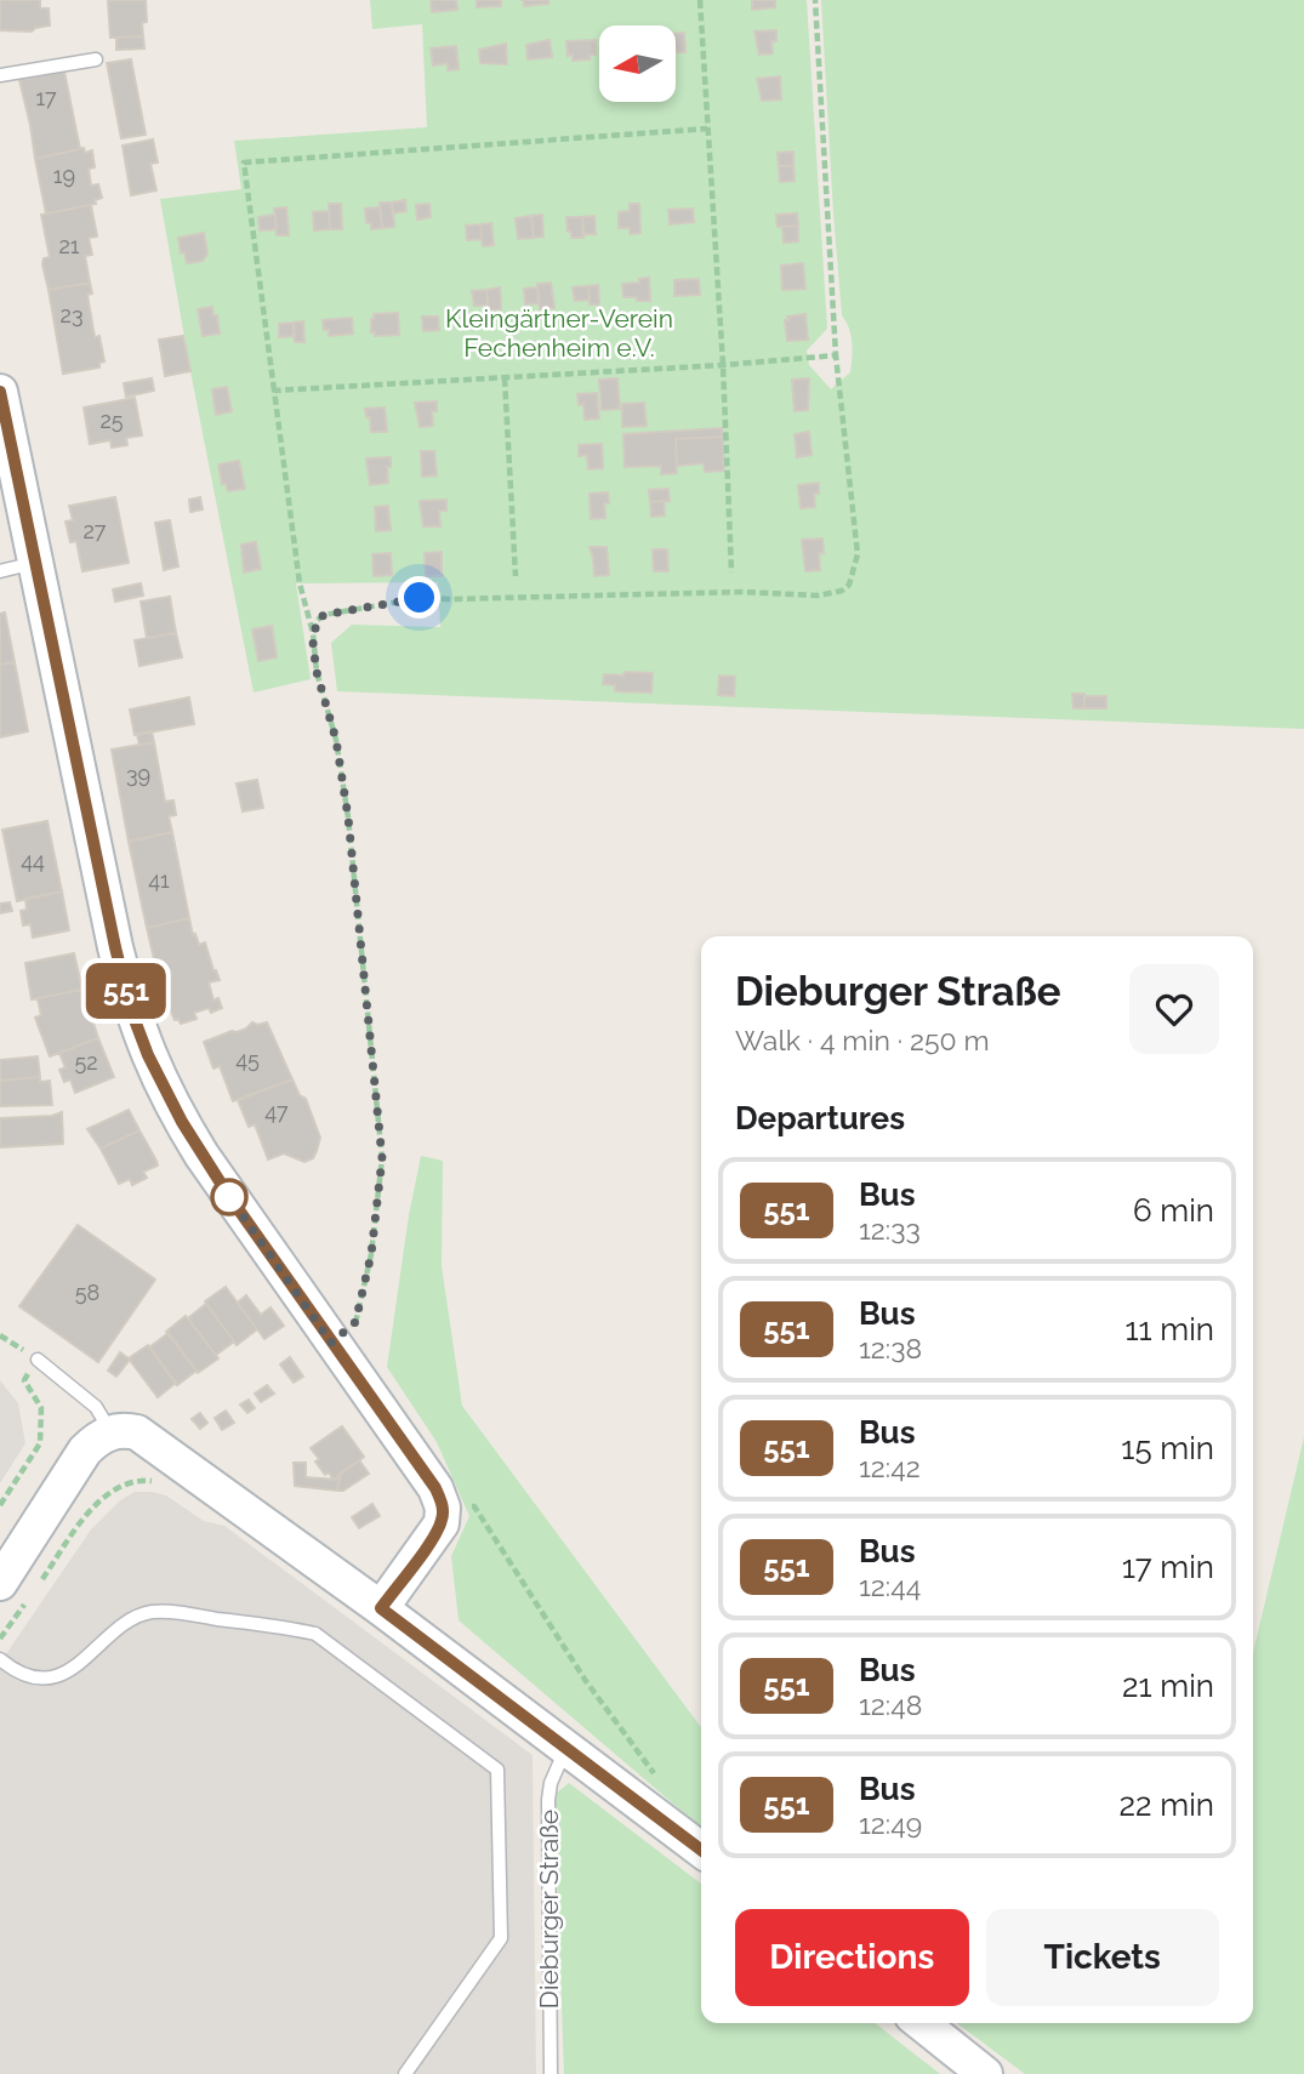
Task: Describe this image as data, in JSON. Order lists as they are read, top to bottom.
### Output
{
  "streets": {
    "lane": ["Dieburger Straße"]
  },
  "parks": ["Kleingärtner-Verein Fechenheim e.V."],
  "lines": ["bus line 551"],
  "house_numbers": [
    "17",
    "19",
    "21",
    "23",
    "25",
    "27",
    "39",
    "44",
    "41",
    "45",
    "52",
    "47",
    "58"
  ],
  "north": "left",
  "page": {
    "on_map": "551",
    "heading": [
      ["Dieburger Straße", "Walk · 4 min · 250 m"],
      "Departures"
    ],
    "list": [
      {
        "mark": "551",
        "name": "Bus",
        "note": "12:33",
        "value": "6 min"
      },
      {
        "mark": "551",
        "name": "Bus",
        "note": "12:38",
        "value": "11 min"
      },
      {
        "mark": "551",
        "name": "Bus",
        "note": "12:42",
        "value": "15 min"
      },
      {
        "mark": "551",
        "name": "Bus",
        "note": "12:44",
        "value": "17 min"
      },
      {
        "mark": "551",
        "name": "Bus",
        "note": "12:48",
        "value": "21 min"
      },
      {
        "mark": "551",
        "name": "Bus",
        "note": "12:49",
        "value": "22 min"
      }
    ],
    "buttons": ["Directions", "Tickets"]
  }
}
